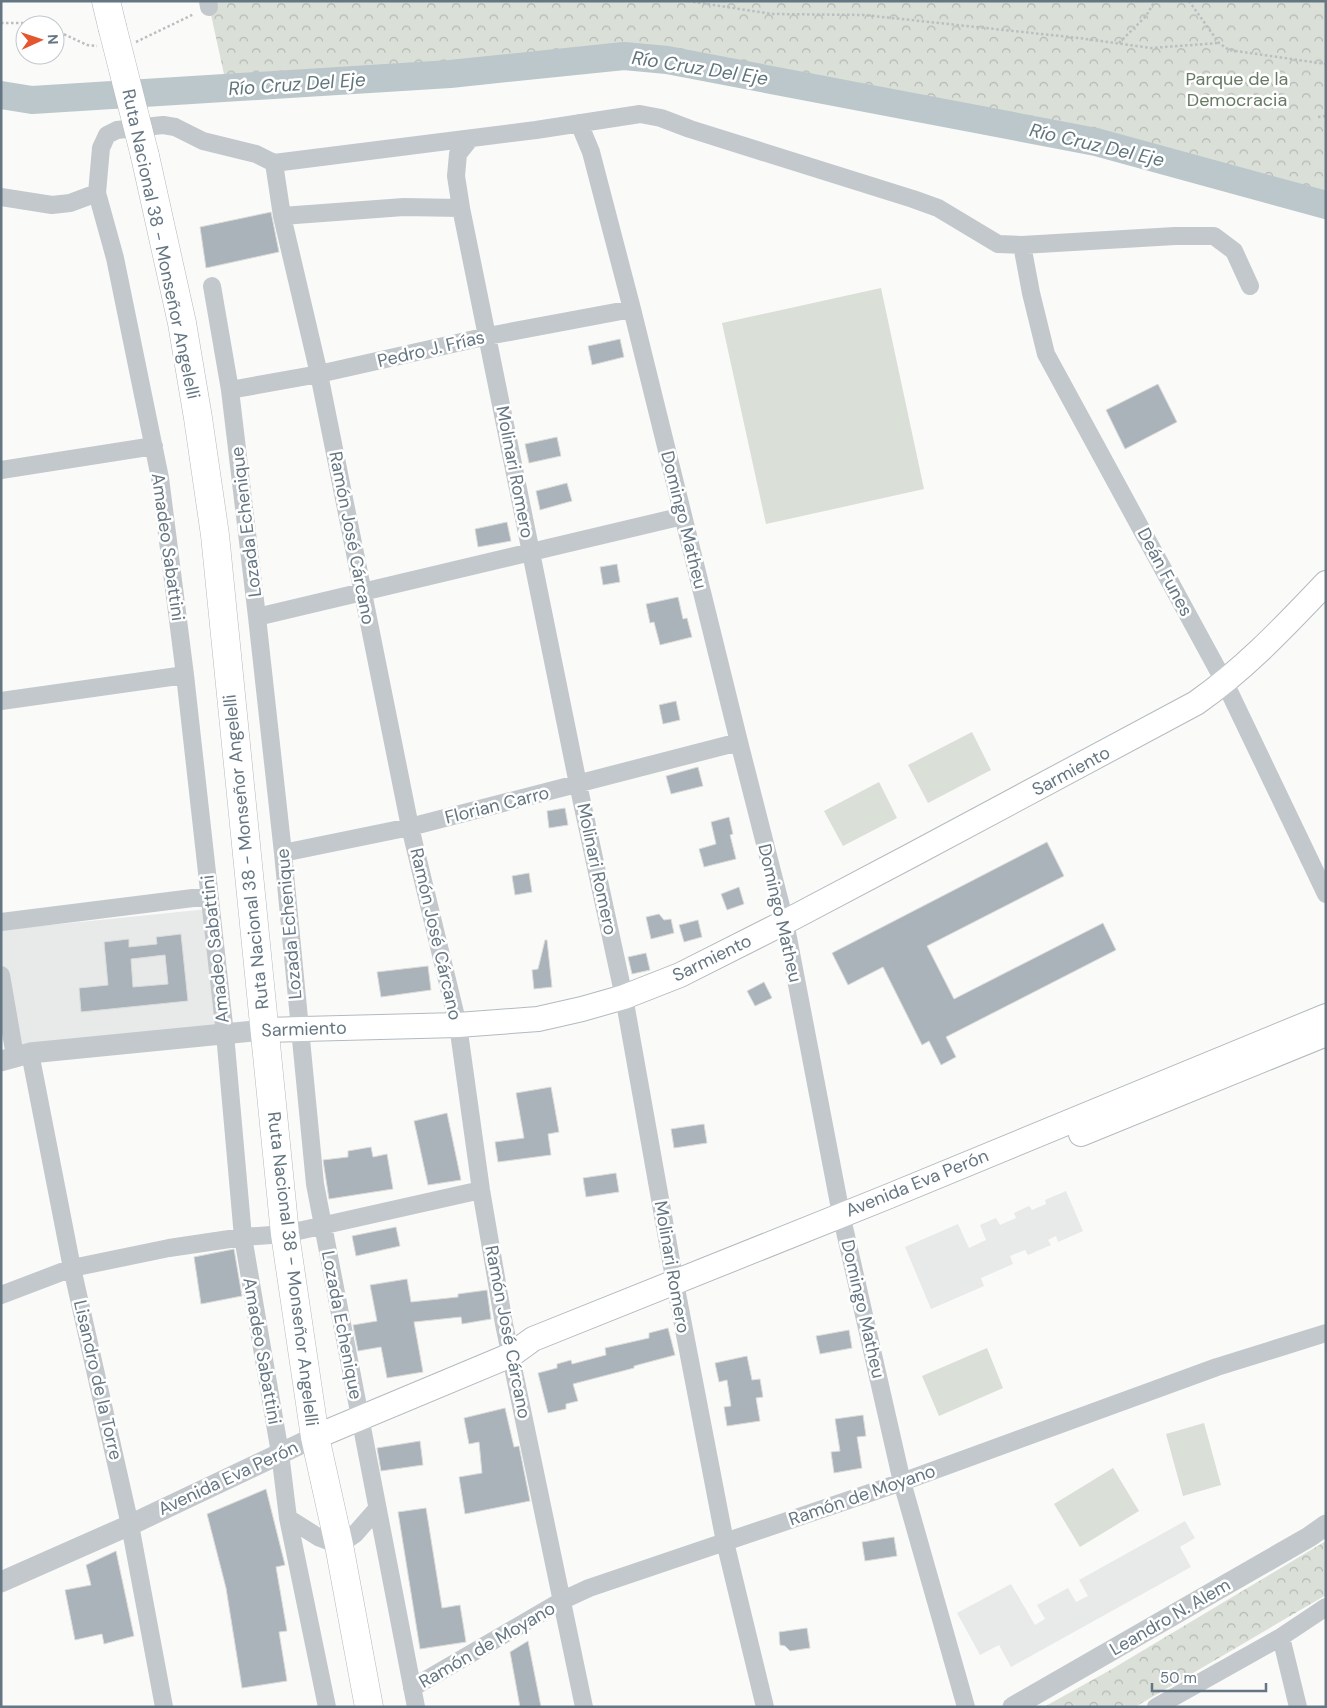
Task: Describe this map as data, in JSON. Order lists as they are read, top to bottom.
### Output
{
  "streets": {
    "highway": ["Ruta Nacional 38 - Monseñor Angelelli"],
    "main road": ["Sarmiento", "Avenida Eva Perón"],
    "street": [
      "Pedro J. Frías",
      "Molinari Romero",
      "Domingo Matheu",
      "Lozada Echenique",
      "Ramón José Cárcano",
      "Amadeo Sabattini",
      "Deán Funes",
      "Florian Carro",
      "Lisandro de la Torre",
      "Ramón de Moyano",
      "Leandro N. Alem"
    ]
  },
  "crossings": [
    ["Ruta Nacional 38 - Monseñor Angelelli", "Sarmiento"],
    ["Ruta Nacional 38 - Monseñor Angelelli", "Avenida Eva Perón"],
    ["Pedro J. Frías", "Molinari Romero"],
    ["Pedro J. Frías", "Domingo Matheu"],
    ["Pedro J. Frías", "Lozada Echenique"],
    ["Pedro J. Frías", "Ramón José Cárcano"],
    ["Molinari Romero", "Sarmiento"],
    ["Molinari Romero", "Florian Carro"],
    ["Molinari Romero", "Avenida Eva Perón"],
    ["Molinari Romero", "Ramón de Moyano"],
    ["Domingo Matheu", "Sarmiento"],
    ["Domingo Matheu", "Florian Carro"],
    ["Domingo Matheu", "Avenida Eva Perón"],
    ["Domingo Matheu", "Ramón de Moyano"],
    ["Lozada Echenique", "Sarmiento"],
    ["Lozada Echenique", "Florian Carro"],
    ["Lozada Echenique", "Avenida Eva Perón"],
    ["Lozada Echenique", "Ramón de Moyano"],
    ["Ramón José Cárcano", "Sarmiento"],
    ["Ramón José Cárcano", "Florian Carro"],
    ["Ramón José Cárcano", "Avenida Eva Perón"],
    ["Ramón José Cárcano", "Ramón de Moyano"],
    ["Amadeo Sabattini", "Sarmiento"],
    ["Amadeo Sabattini", "Avenida Eva Perón"],
    ["Deán Funes", "Sarmiento"],
    ["Sarmiento", "Lisandro de la Torre"],
    ["Avenida Eva Perón", "Lisandro de la Torre"]
  ],
  "water": ["Río Cruz Del Eje"],
  "parks": ["Parque de la Democracia"],
  "scale_bar": "50 m",
  "north": "right"
}
